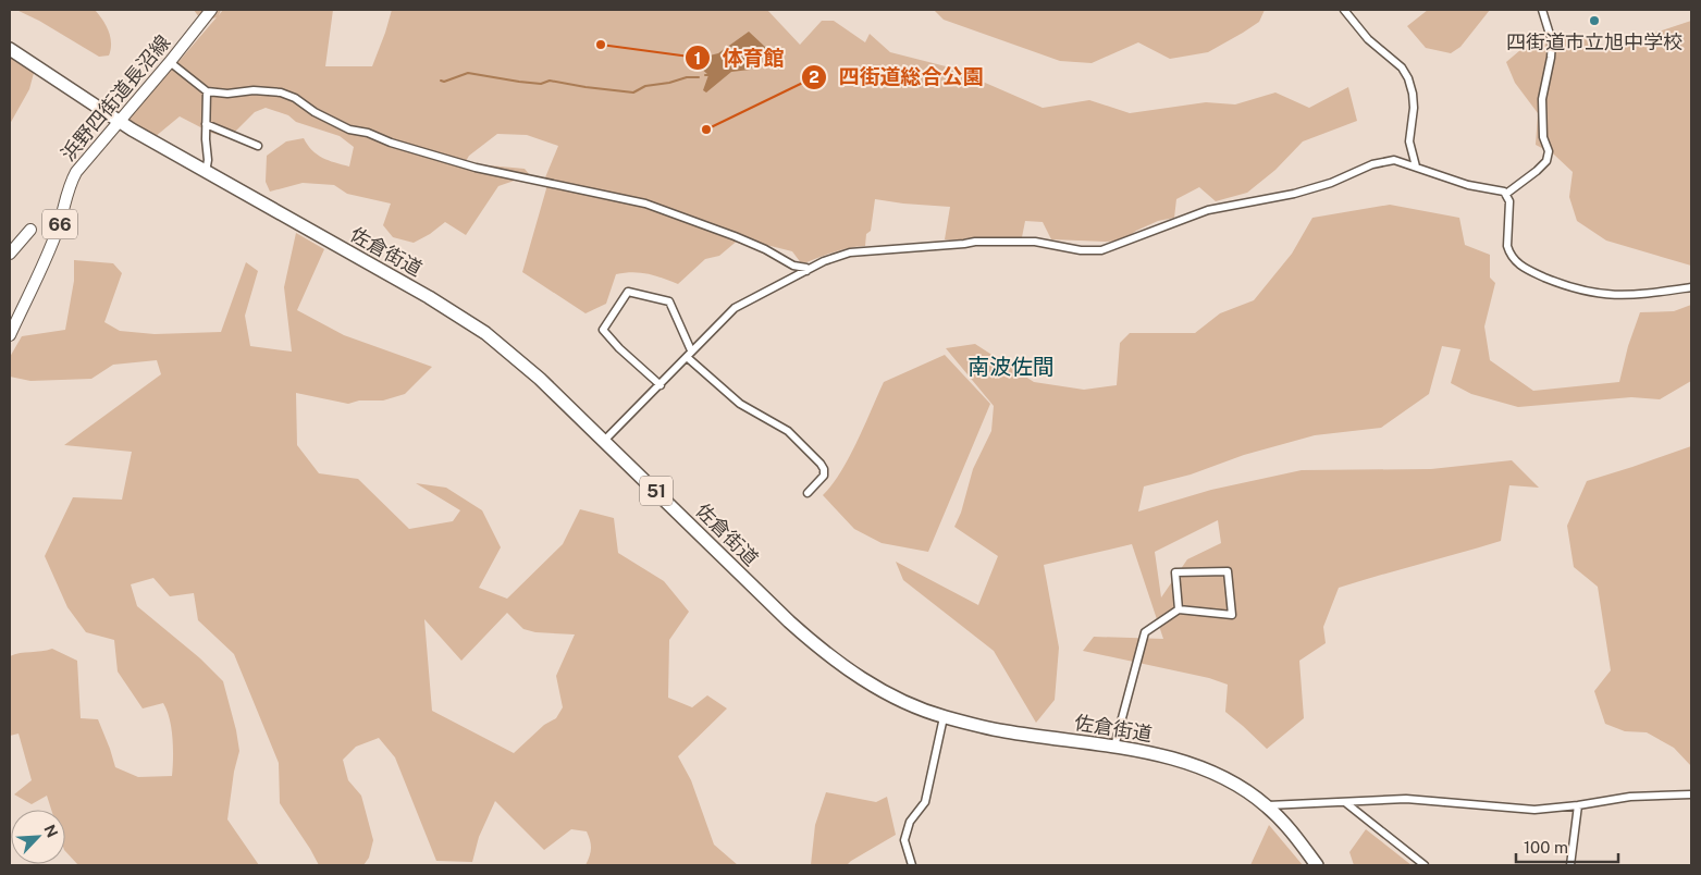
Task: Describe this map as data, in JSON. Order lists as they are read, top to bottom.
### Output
{
  "streets": {
    "highway": ["佐倉街道", "51"],
    "main road": ["浜野四街道長沼線", "66"]
  },
  "crossings": [
    ["浜野四街道長沼線", "佐倉街道"]
  ],
  "districts": ["南波佐間"],
  "places": ["四街道市立旭中学校", "体育館", "四街道総合公園"],
  "scale_bar": "100 m",
  "north": "top right"
}
